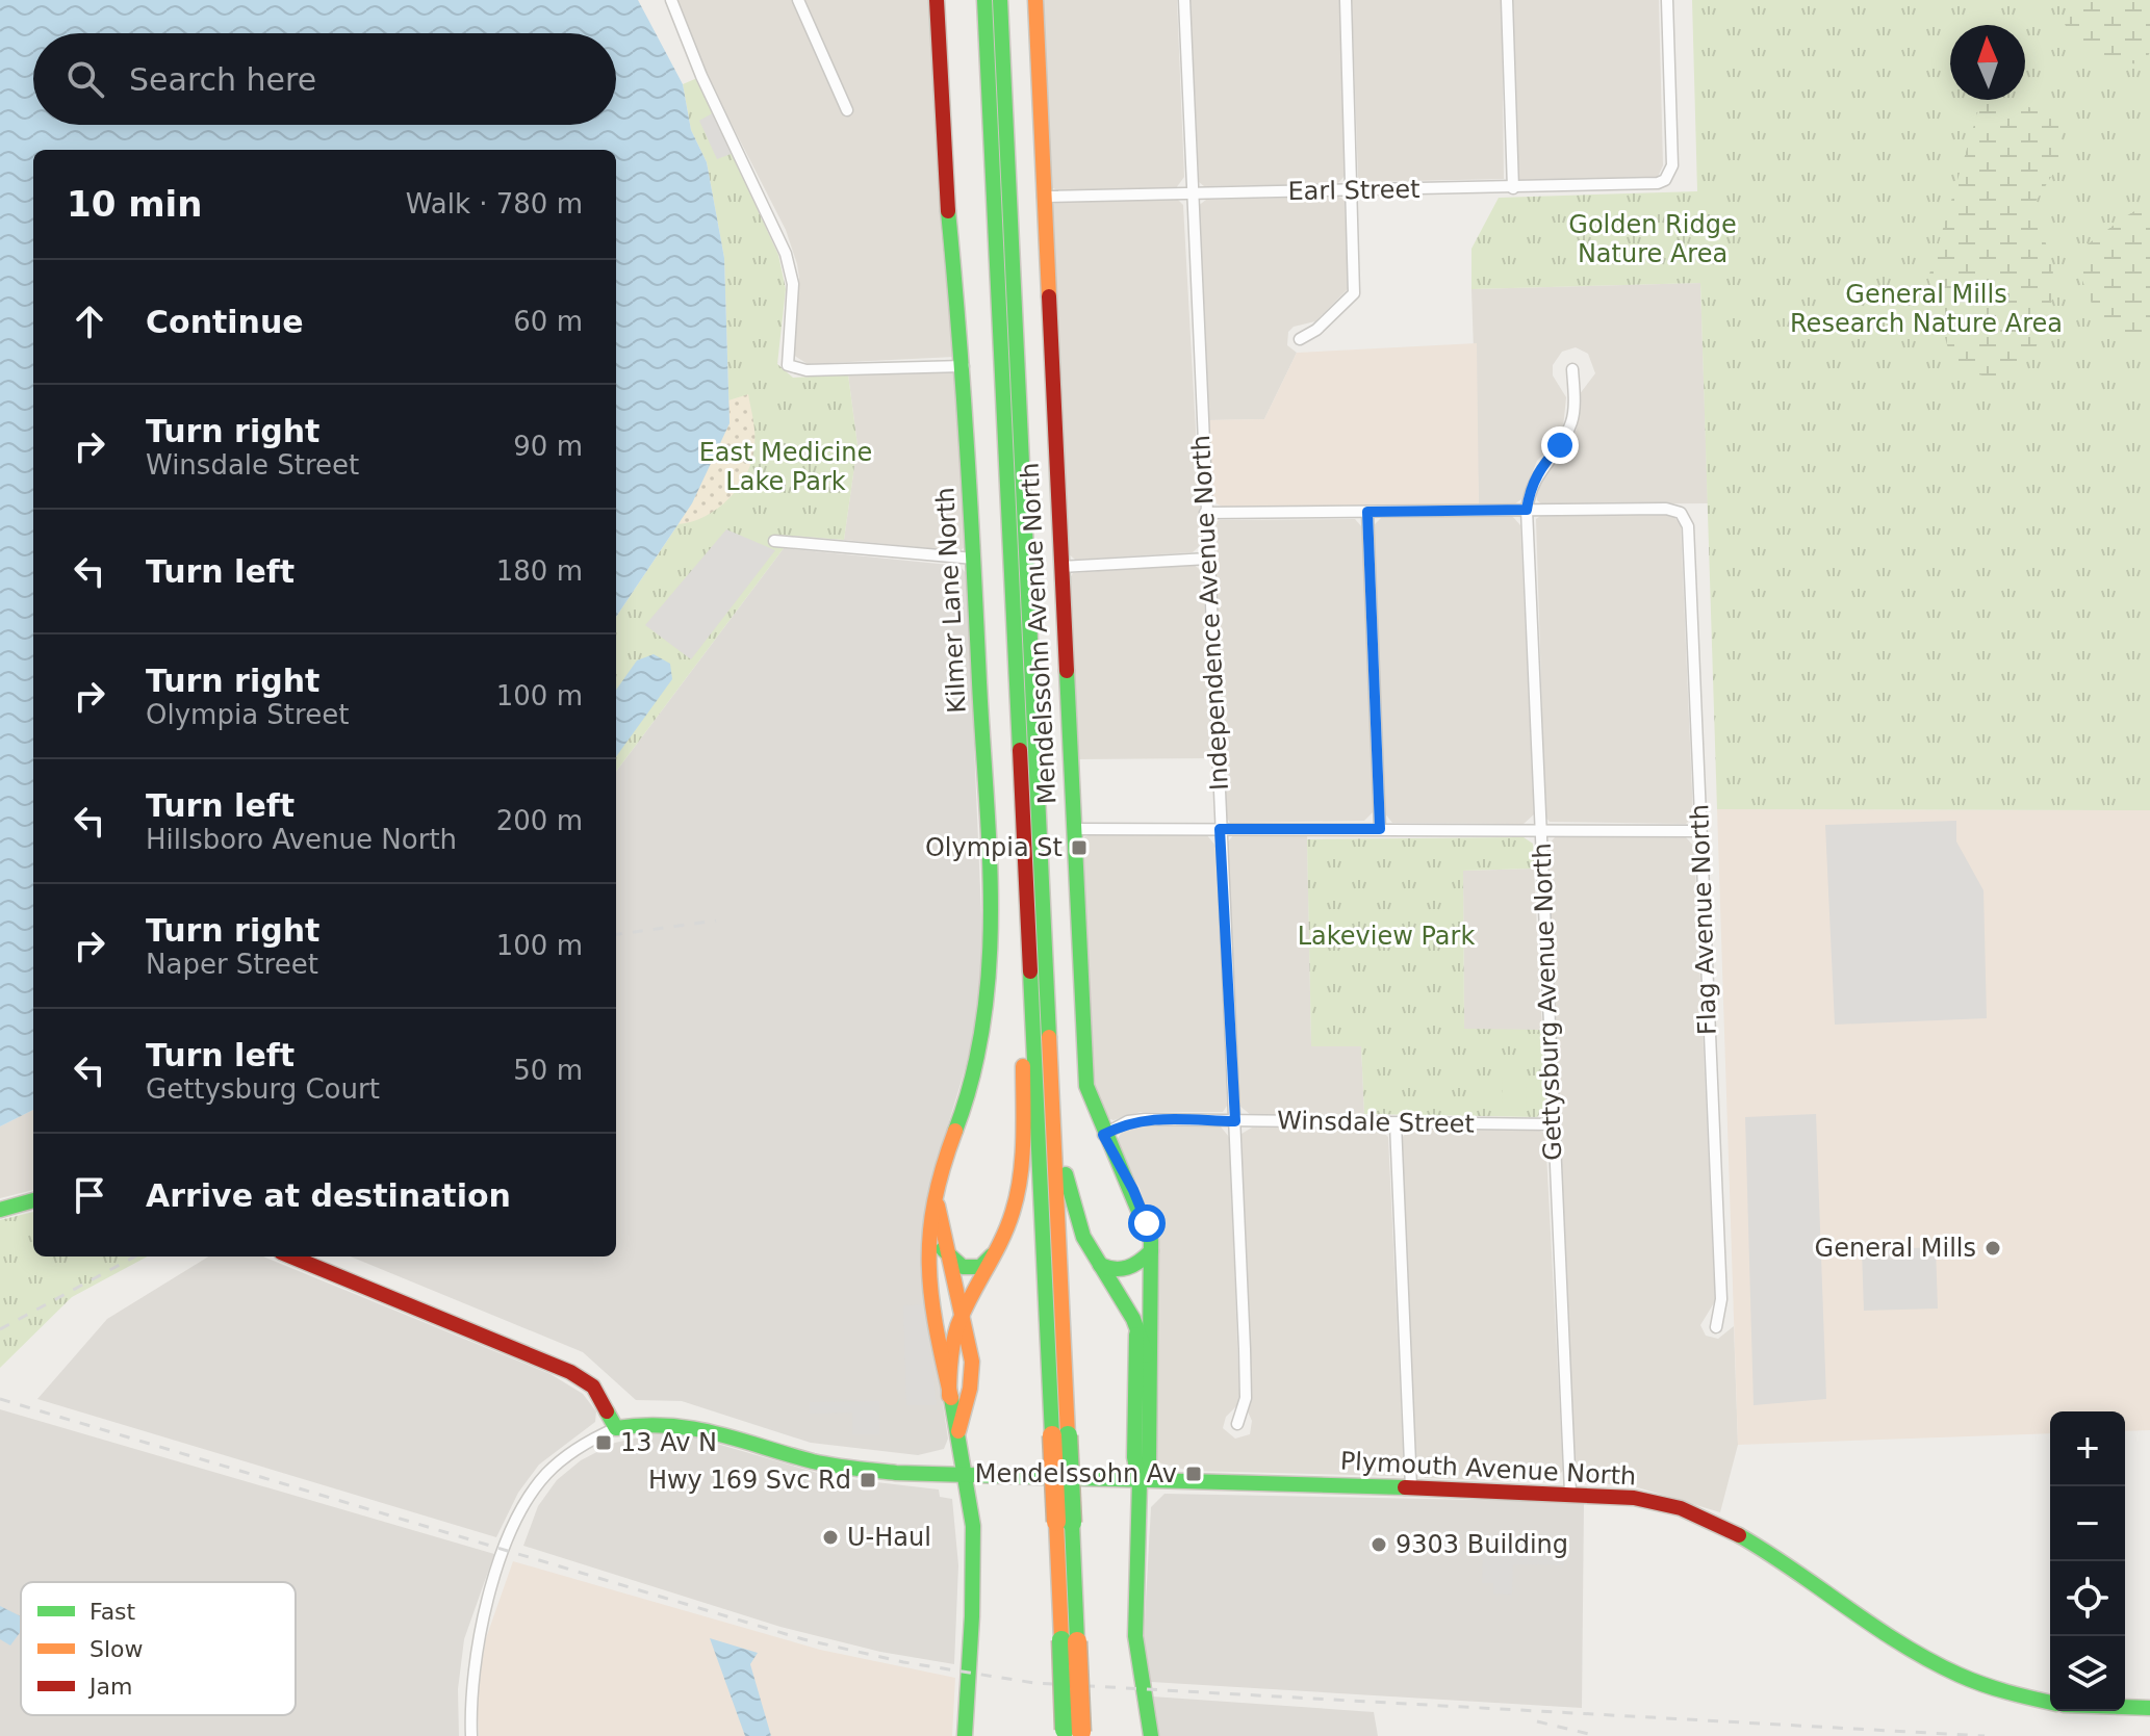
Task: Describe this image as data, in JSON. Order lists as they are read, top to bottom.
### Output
{
  "streets": {
    "main road": ["Kilmer Lane North", "Mendelssohn Avenue North", "Plymouth Avenue North"],
    "street": [
      "Earl Street",
      "Independence Avenue North",
      "Flag Avenue North",
      "Gettysburg Avenue North",
      "Winsdale Street"
    ]
  },
  "crossings": [
    ["Earl Street", "Independence Avenue North"],
    ["Earl Street", "Mendelssohn Avenue North"],
    ["Kilmer Lane North", "Plymouth Avenue North"],
    ["Independence Avenue North", "Winsdale Street"],
    ["Mendelssohn Avenue North", "Winsdale Street"],
    ["Mendelssohn Avenue North", "Plymouth Avenue North"],
    ["Flag Avenue North", "Gettysburg Avenue North"],
    ["Gettysburg Avenue North", "Winsdale Street"],
    ["Gettysburg Avenue North", "Plymouth Avenue North"]
  ],
  "parks": [
    "Golden Ridge Nature Area",
    "General Mills Research Nature Area",
    "East Medicine Lake Park",
    "Lakeview Park"
  ],
  "places": {
    "transit": [
      "Olympia St",
      "13 Av N",
      "Mendelssohn Av",
      "Hwy 169 Svc Rd"
    ],
    "other": ["General Mills", "U-Haul", "9303 Building"]
  },
  "legend": ["Fast", "Slow", "Jam"],
  "north": "top",
  "page": {
    "search": "Search here",
    "heading": ["10 min", "Walk · 780 m"],
    "list": [
      ["Continue", "60 m"],
      ["Turn right", "Winsdale Street", "90 m"],
      ["Turn left", "180 m"],
      ["Turn right", "Olympia Street", "100 m"],
      ["Turn left", "Hillsboro Avenue North", "200 m"],
      ["Turn right", "Naper Street", "100 m"],
      ["Turn left", "Gettysburg Court", "50 m"],
      "Arrive at destination"
    ],
    "map_buttons": ["+", "−"]
  }
}
